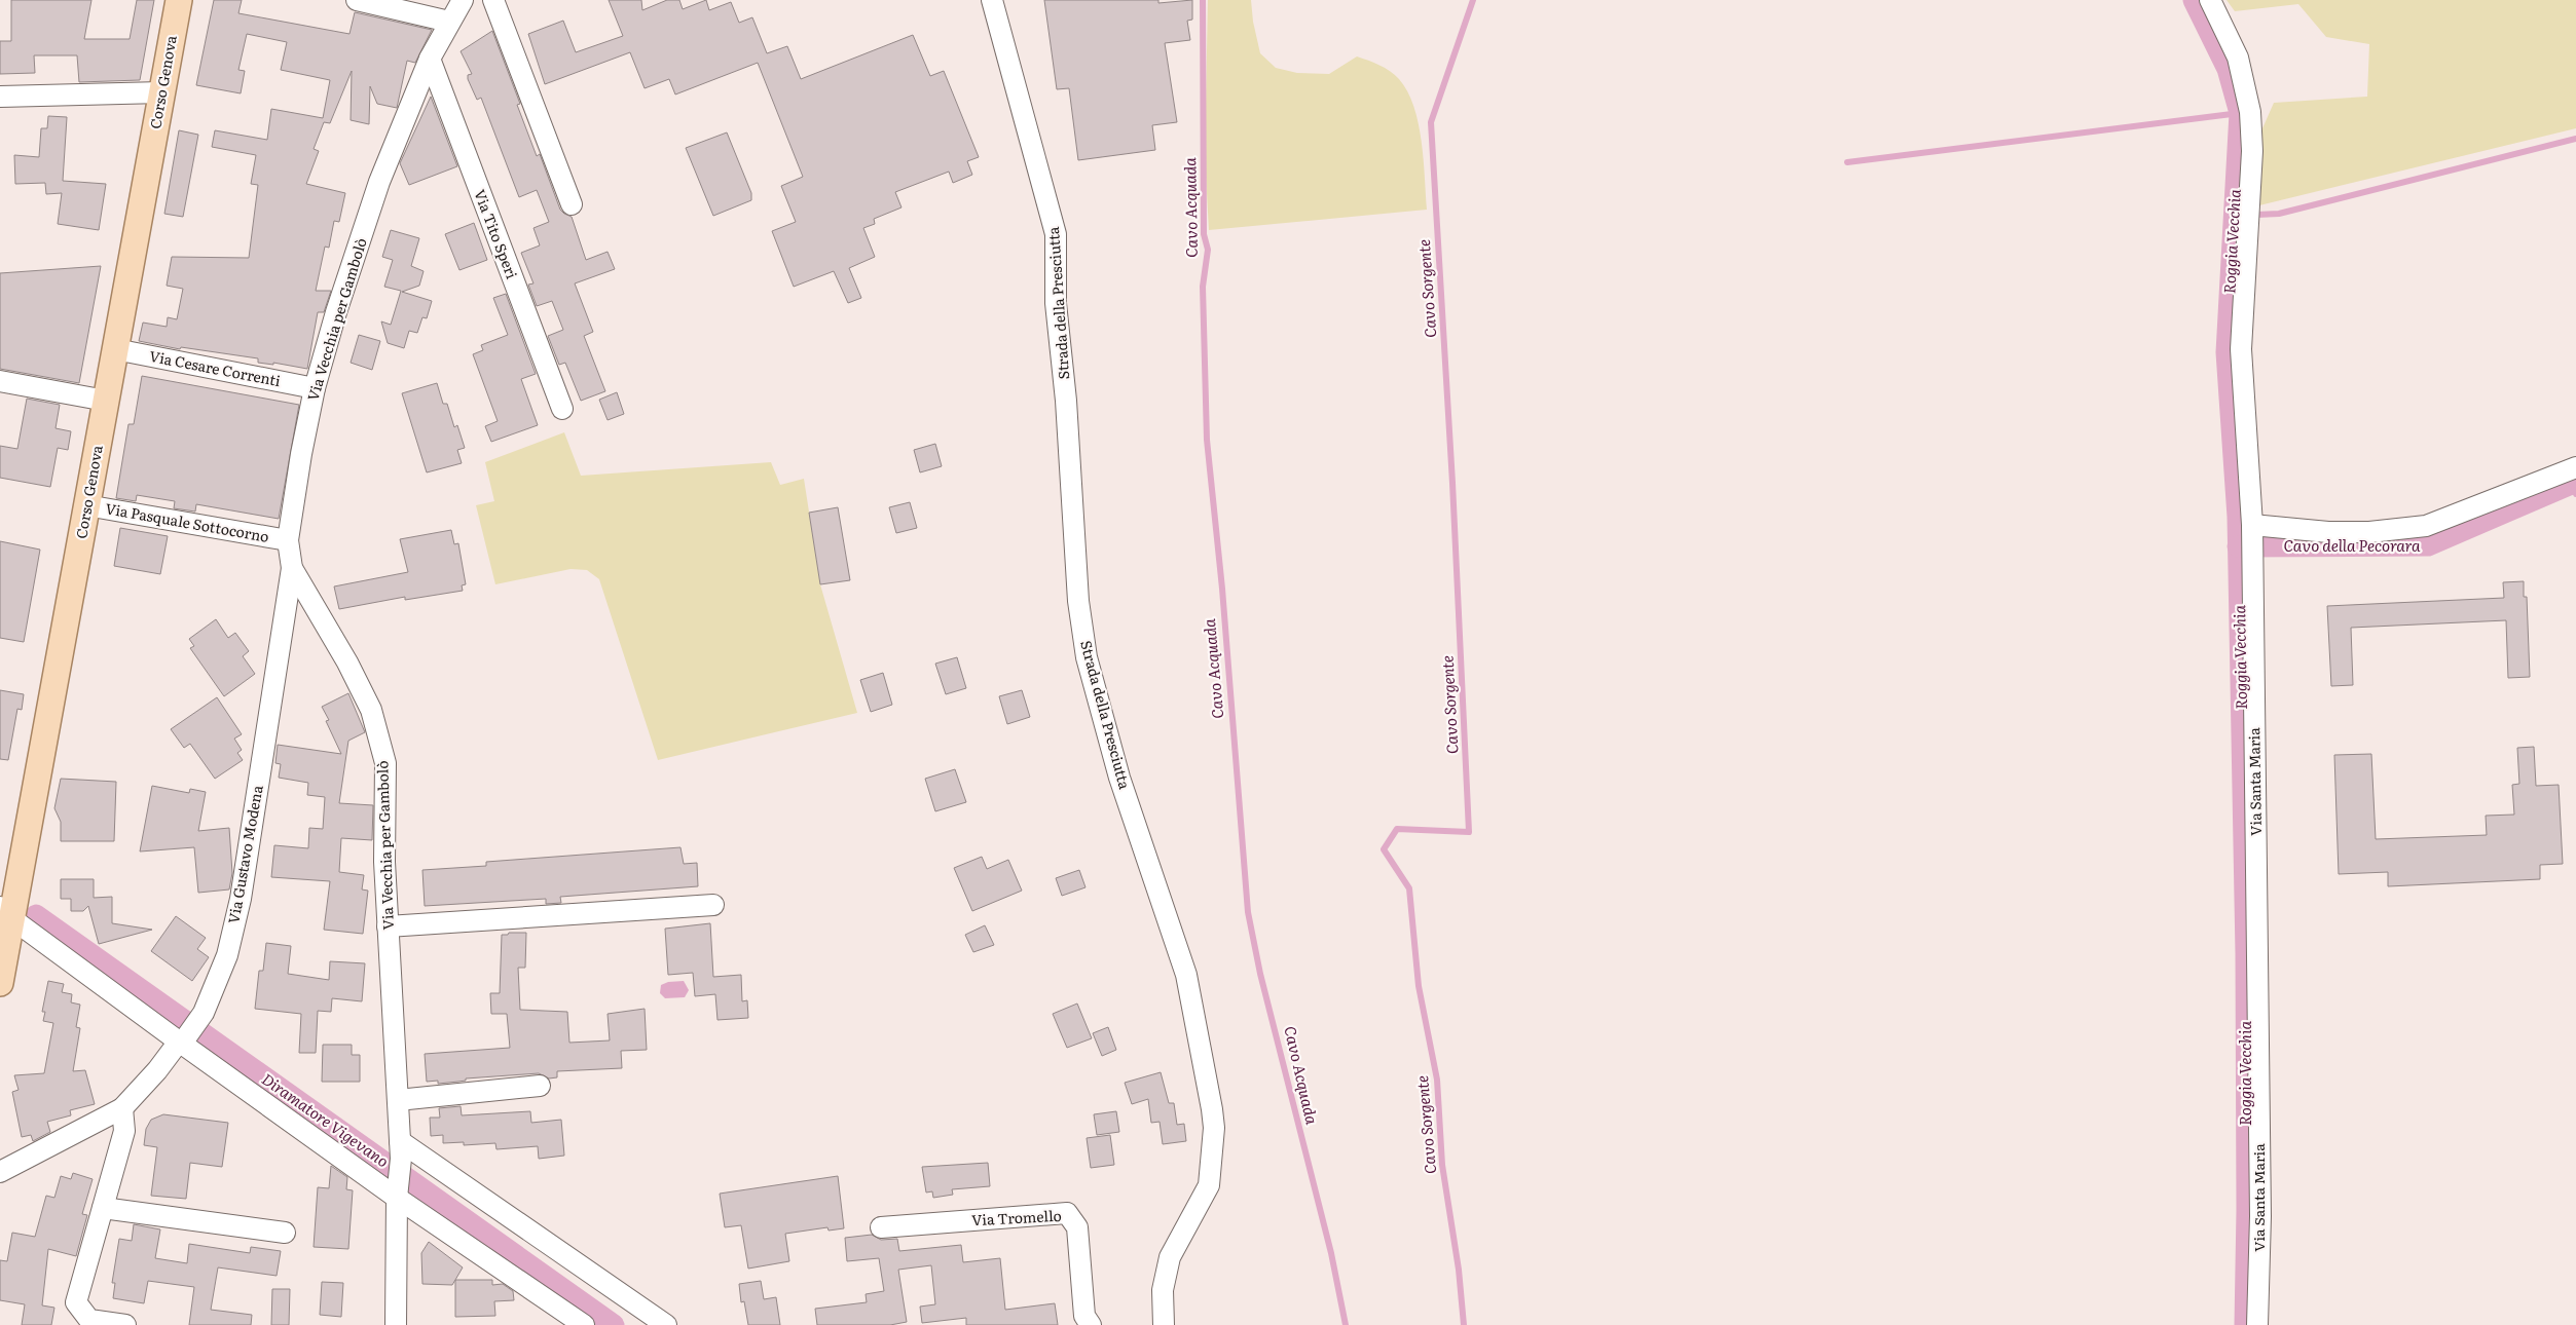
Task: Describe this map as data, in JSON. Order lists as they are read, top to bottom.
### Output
{
  "streets": {
    "main road": ["Corso Genova"],
    "street": [
      "Via Tito Speri",
      "Strada della Presciutta",
      "Via Vecchia per Gambolò",
      "Via Cesare Correnti",
      "Via Pasquale Sottocorno",
      "Via Santa Maria",
      "Via Gustavo Modena",
      "Via Tromello"
    ]
  },
  "crossings": [
    ["Corso Genova", "Via Cesare Correnti"],
    ["Corso Genova", "Via Pasquale Sottocorno"],
    ["Via Tito Speri", "Via Vecchia per Gambolò"],
    ["Via Vecchia per Gambolò", "Via Cesare Correnti"],
    ["Via Vecchia per Gambolò", "Via Pasquale Sottocorno"],
    ["Via Vecchia per Gambolò", "Via Gustavo Modena"]
  ],
  "water": [
    "Cavo Acquada",
    "Roggia Vecchia",
    "Cavo Sorgente",
    "Cavo della Pecorara",
    "Diramatore Vigevano"
  ]
}
